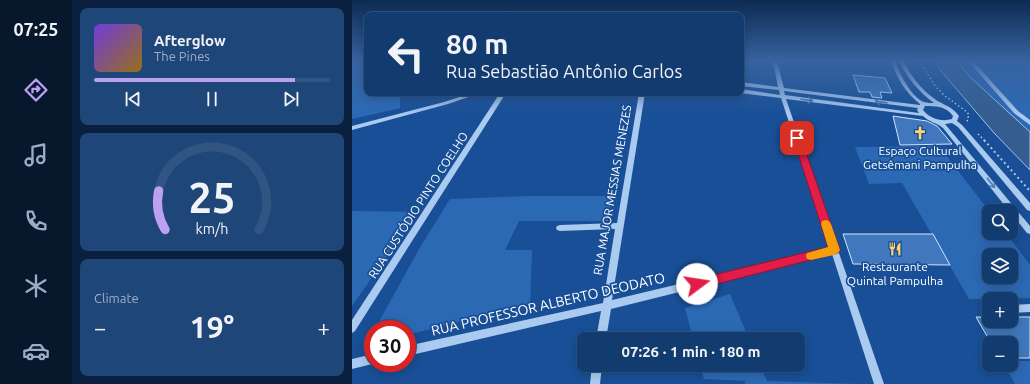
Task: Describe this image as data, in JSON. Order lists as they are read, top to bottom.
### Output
{
  "streets": {
    "street": ["RUA MAJOR MESSIAS MENEZES", "RUA CUSTÓDIO PINTO COELHO", "RUA PROFESSOR ALBERTO DEODATO"]
  },
  "crossings": [
    ["RUA MAJOR MESSIAS MENEZES", "RUA PROFESSOR ALBERTO DEODATO"]
  ],
  "places": {
    "church": ["Espaço Cultural Getsêmani Pampulha"],
    "restaurant": ["Restaurante Quintal Pampulha"]
  },
  "page": {
    "tabs": "07:25",
    "turn": ["80 m", "Rua Sebastião Antônio Carlos"],
    "song": ["Afterglow", "The Pines"],
    "map_buttons": ["+", "−"],
    "tile": "Climate",
    "heat": ["−", "19°", "+"],
    "limit": "30",
    "trip": "07:26 · 1 min · 180 m",
    "gauge": ["25", "km/h"]
  }
}
